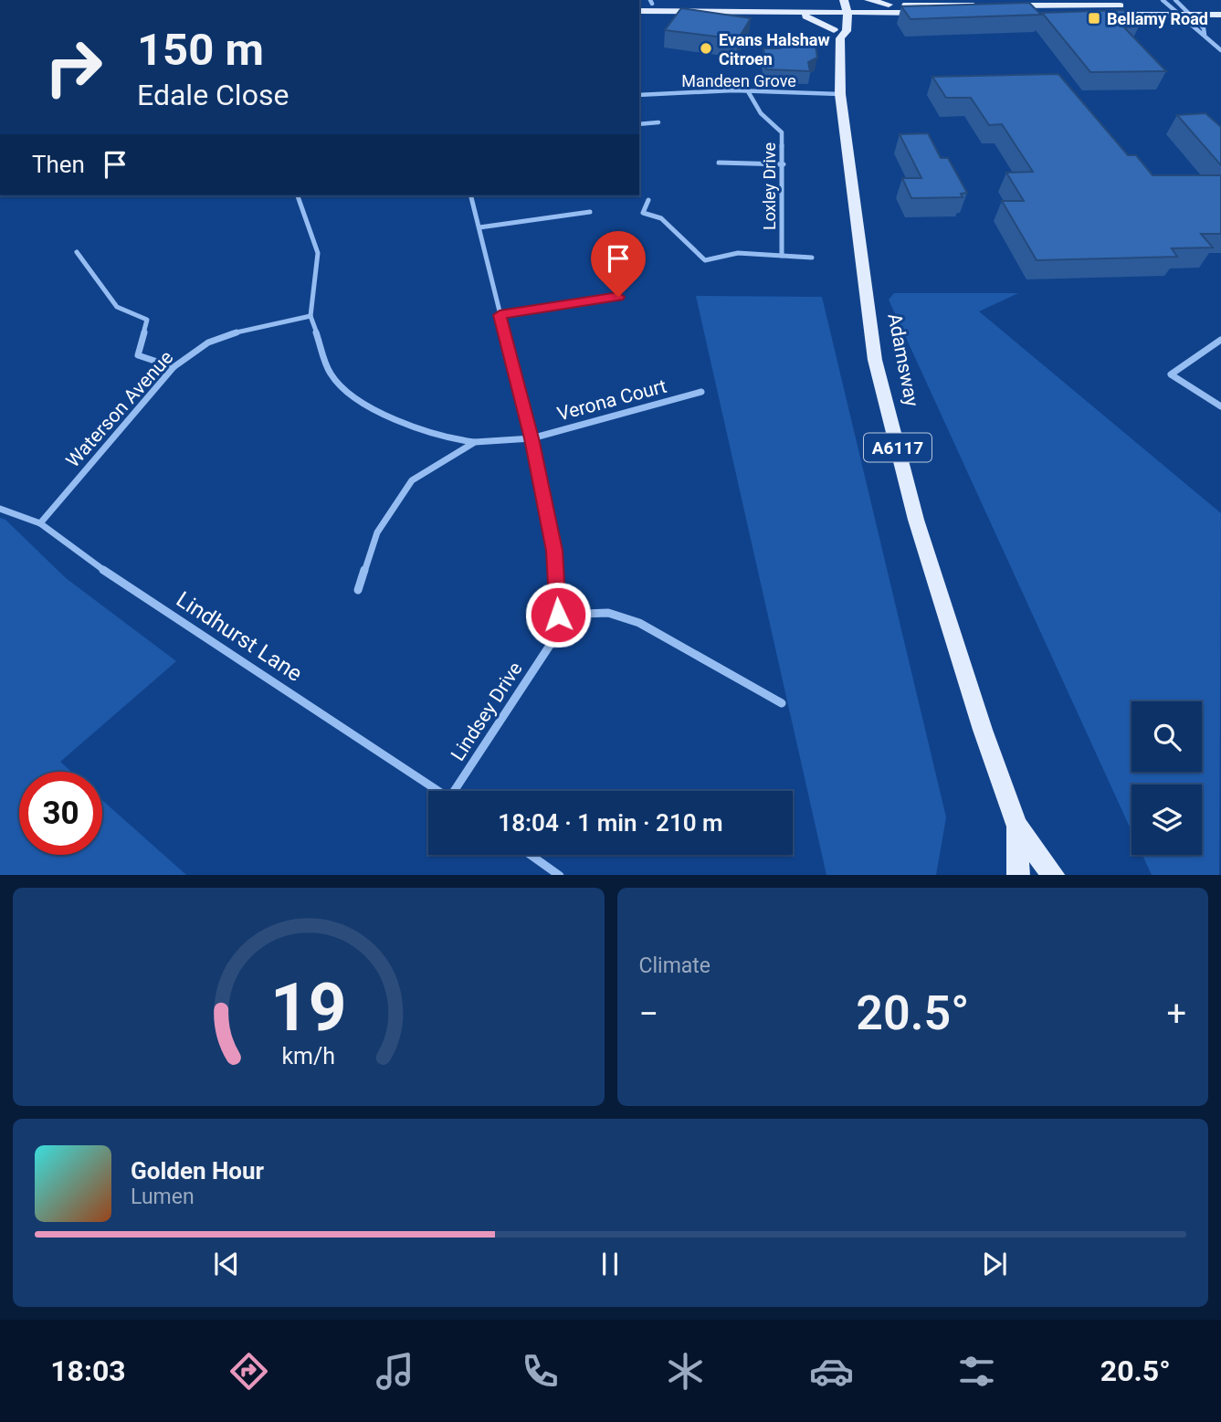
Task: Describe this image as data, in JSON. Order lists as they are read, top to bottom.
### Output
{
  "streets": {
    "main road": ["Adamsway", "A6117"],
    "street": [
      "Mandeen Grove",
      "Loxley Drive",
      "Verona Court",
      "Waterson Avenue",
      "Lindhurst Lane",
      "Lindsey Drive"
    ]
  },
  "crossings": [
    ["Mandeen Grove", "Loxley Drive"],
    ["Mandeen Grove", "Adamsway"],
    ["Verona Court", "Lindsey Drive"],
    ["Waterson Avenue", "Lindhurst Lane"]
  ],
  "places": {
    "transit": ["Bellamy Road"],
    "other": ["Evans Halshaw Citroen"]
  },
  "page": {
    "turn": ["150 m", "Edale Close"],
    "then": "Then",
    "limit": "30",
    "trip": "18:04 · 1 min · 210 m",
    "tile": "Climate",
    "heat": ["−", "20.5°", "+"],
    "song": ["Golden Hour", "Lumen"],
    "tabs": ["18:03", "20.5°"],
    "gauge": ["19", "km/h"]
  }
}
